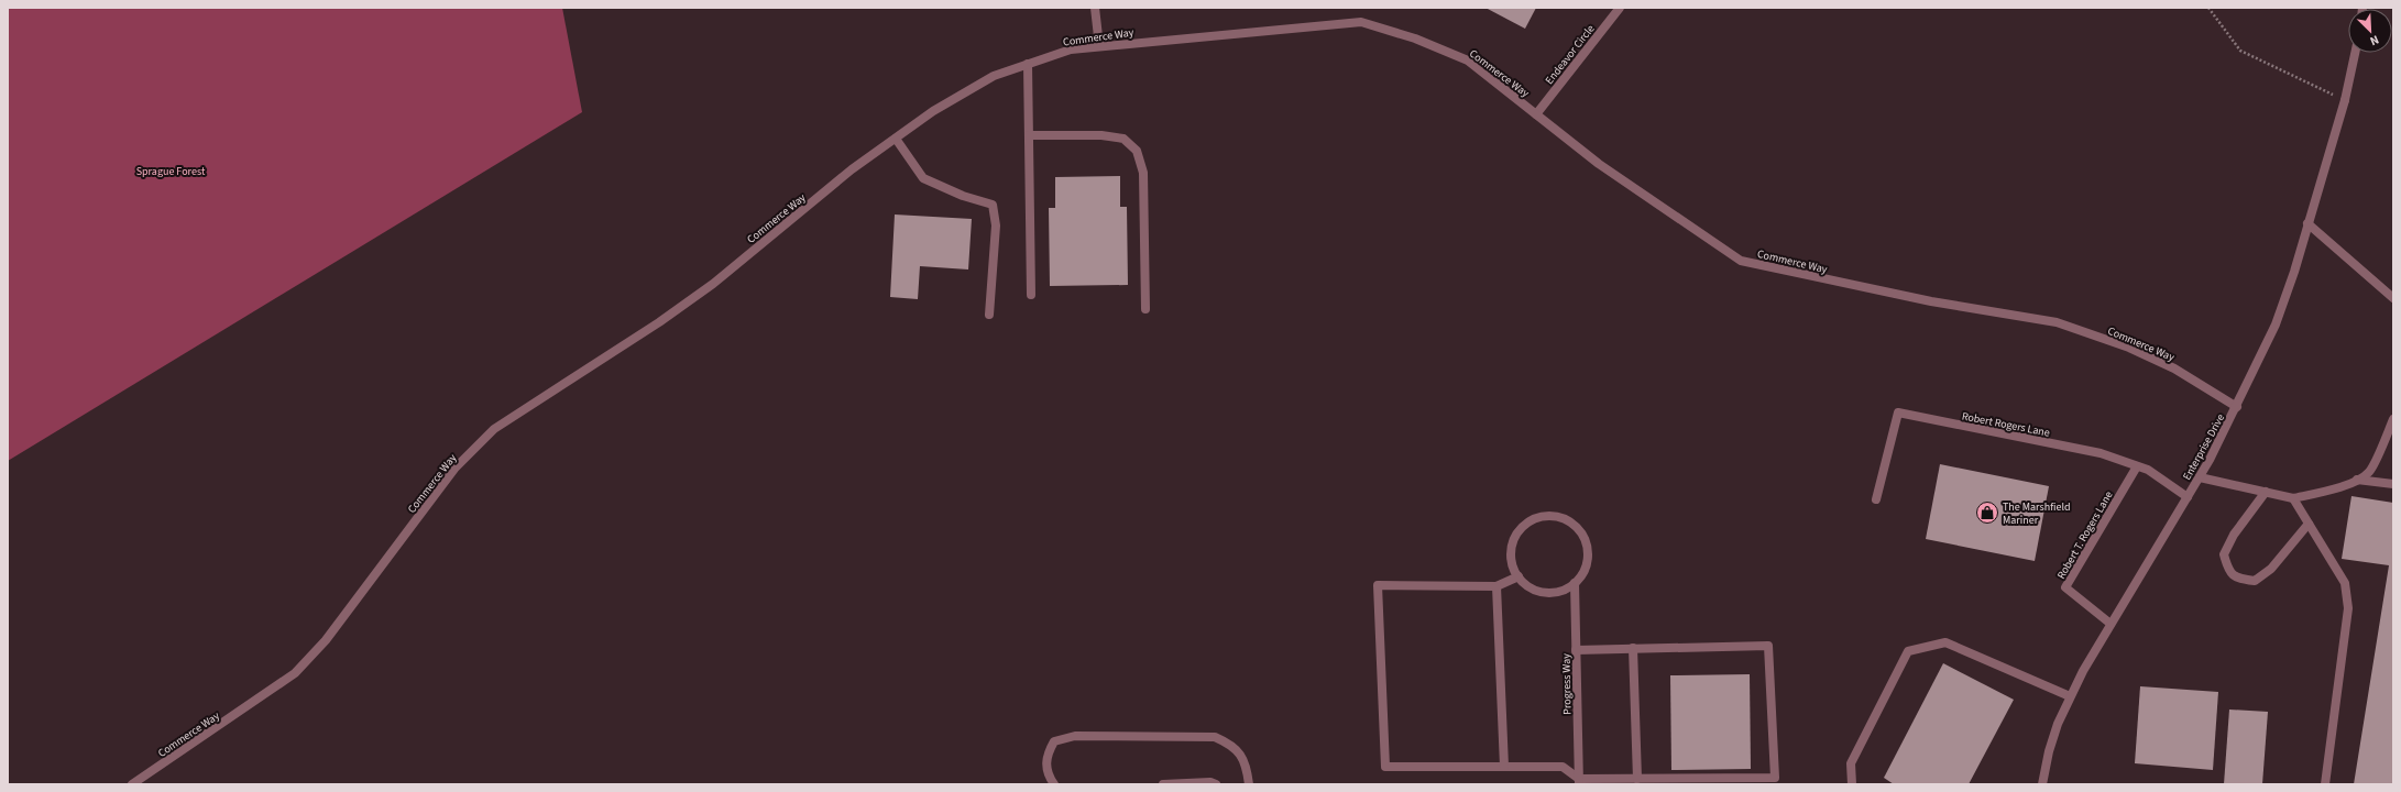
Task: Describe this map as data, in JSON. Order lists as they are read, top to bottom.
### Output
{
  "streets": {
    "street": [
      "Commerce Way",
      "Endeavor Circle",
      "Robert Rogers Lane",
      "Enterprise Drive",
      "Robert T. Rogers Lane",
      "Progress Way"
    ]
  },
  "crossings": [
    ["Commerce Way", "Endeavor Circle"],
    ["Commerce Way", "Enterprise Drive"],
    ["Robert Rogers Lane", "Enterprise Drive"],
    ["Robert Rogers Lane", "Robert T. Rogers Lane"],
    ["Enterprise Drive", "Robert T. Rogers Lane"]
  ],
  "parks": ["Sprague Forest"],
  "places": {
    "shop": ["The Marshfield Mariner"]
  },
  "north": "bottom right"
}
